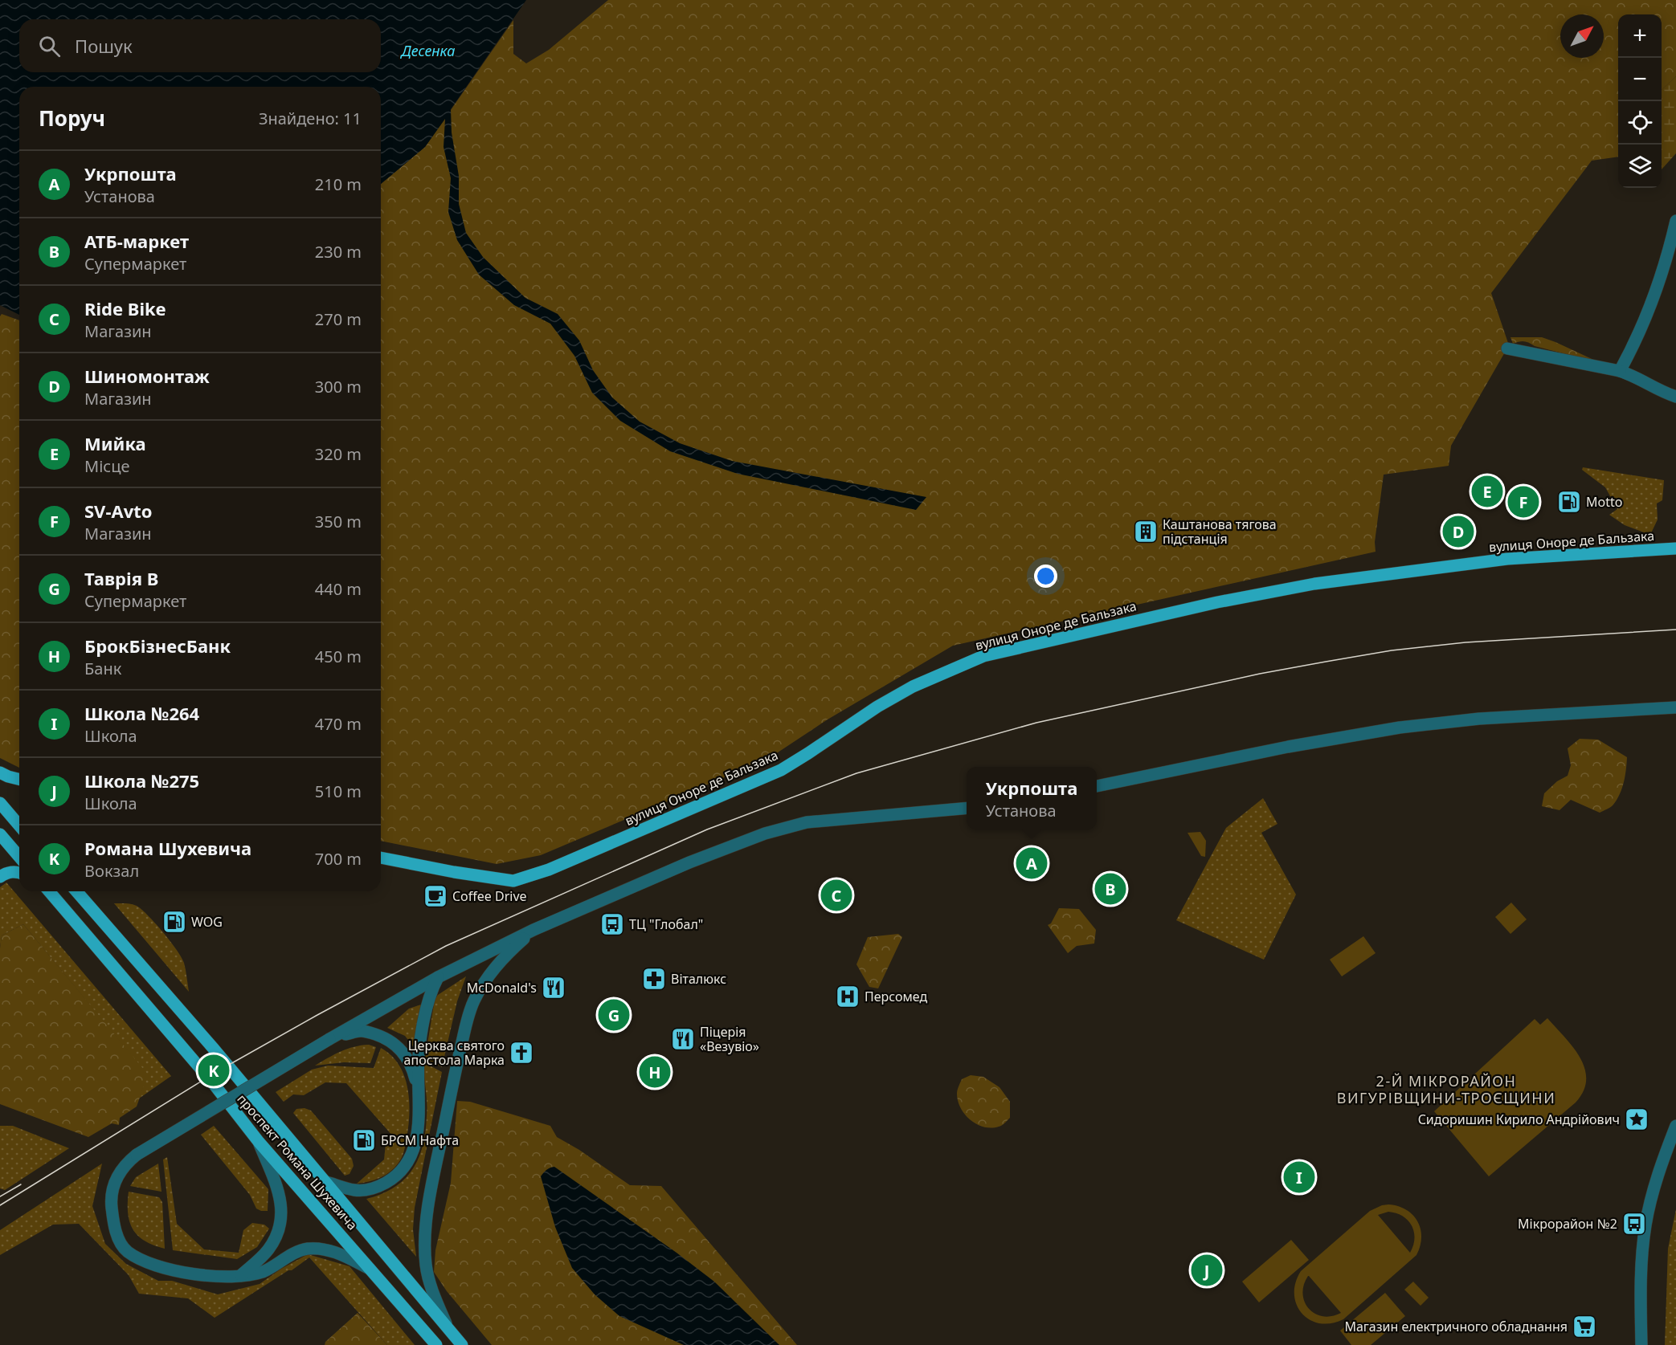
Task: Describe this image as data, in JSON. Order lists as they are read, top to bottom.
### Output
{
  "streets": {
    "main road": ["вулиця Оноре де Бальзака", "проспект Романа Шухевича"]
  },
  "districts": ["2-Й МІКРОРАЙОН ВИГУРІВЩИНИ-ТРОЄЩИНИ"],
  "water": ["Десенка"],
  "places": {
    "fuel station": ["Motto", "WOG", "БРСМ Нафта"],
    "building": ["Каштанова тягова пiдстанцiя"],
    "cafe": ["Coffee Drive"],
    "bus stop": ["ТЦ \"Глобал\"", "Мікрорайон №2"],
    "pharmacy": ["Віталюкс"],
    "restaurant": ["McDonald's", "Піцерія «Везувіо»"],
    "hospital": ["Персомед"],
    "church": ["Церква святого апостола Марка"],
    "place": ["Сидоришин Кирило Андрійович"],
    "supermarket": ["Магазин електричного обладнання"]
  },
  "north": "top right",
  "page": {
    "map_buttons": ["+", "−"],
    "search": "Пошук",
    "heading": ["Поруч", "Знайдено: 11"],
    "list": [
      {
        "mark": "A",
        "name": "Укрпошта",
        "note": "Установа",
        "value": "210 m"
      },
      {
        "mark": "B",
        "name": "АТБ-маркет",
        "note": "Супермаркет",
        "value": "230 m"
      },
      {
        "mark": "C",
        "name": "Ride Bike",
        "note": "Магазин",
        "value": "270 m"
      },
      {
        "mark": "D",
        "name": "Шиномонтаж",
        "note": "Магазин",
        "value": "300 m"
      },
      {
        "mark": "E",
        "name": "Мийка",
        "note": "Місце",
        "value": "320 m"
      },
      {
        "mark": "F",
        "name": "SV-Avto",
        "note": "Магазин",
        "value": "350 m"
      },
      {
        "mark": "G",
        "name": "Таврія В",
        "note": "Супермаркет",
        "value": "440 m"
      },
      {
        "mark": "H",
        "name": "БрокБізнесБанк",
        "note": "Банк",
        "value": "450 m"
      },
      {
        "mark": "I",
        "name": "Школа №264",
        "note": "Школа",
        "value": "470 m"
      },
      {
        "mark": "J",
        "name": "Школа №275",
        "note": "Школа",
        "value": "510 m"
      },
      {
        "mark": "K",
        "name": "Романа Шухевича",
        "note": "Вокзал",
        "value": "700 m"
      }
    ],
    "pins": [
      "E",
      "F",
      "D",
      "A",
      "B",
      "C",
      "G",
      "K",
      "H",
      "I",
      "J"
    ],
    "popup": ["Укрпошта", "Установа"]
  }
}
